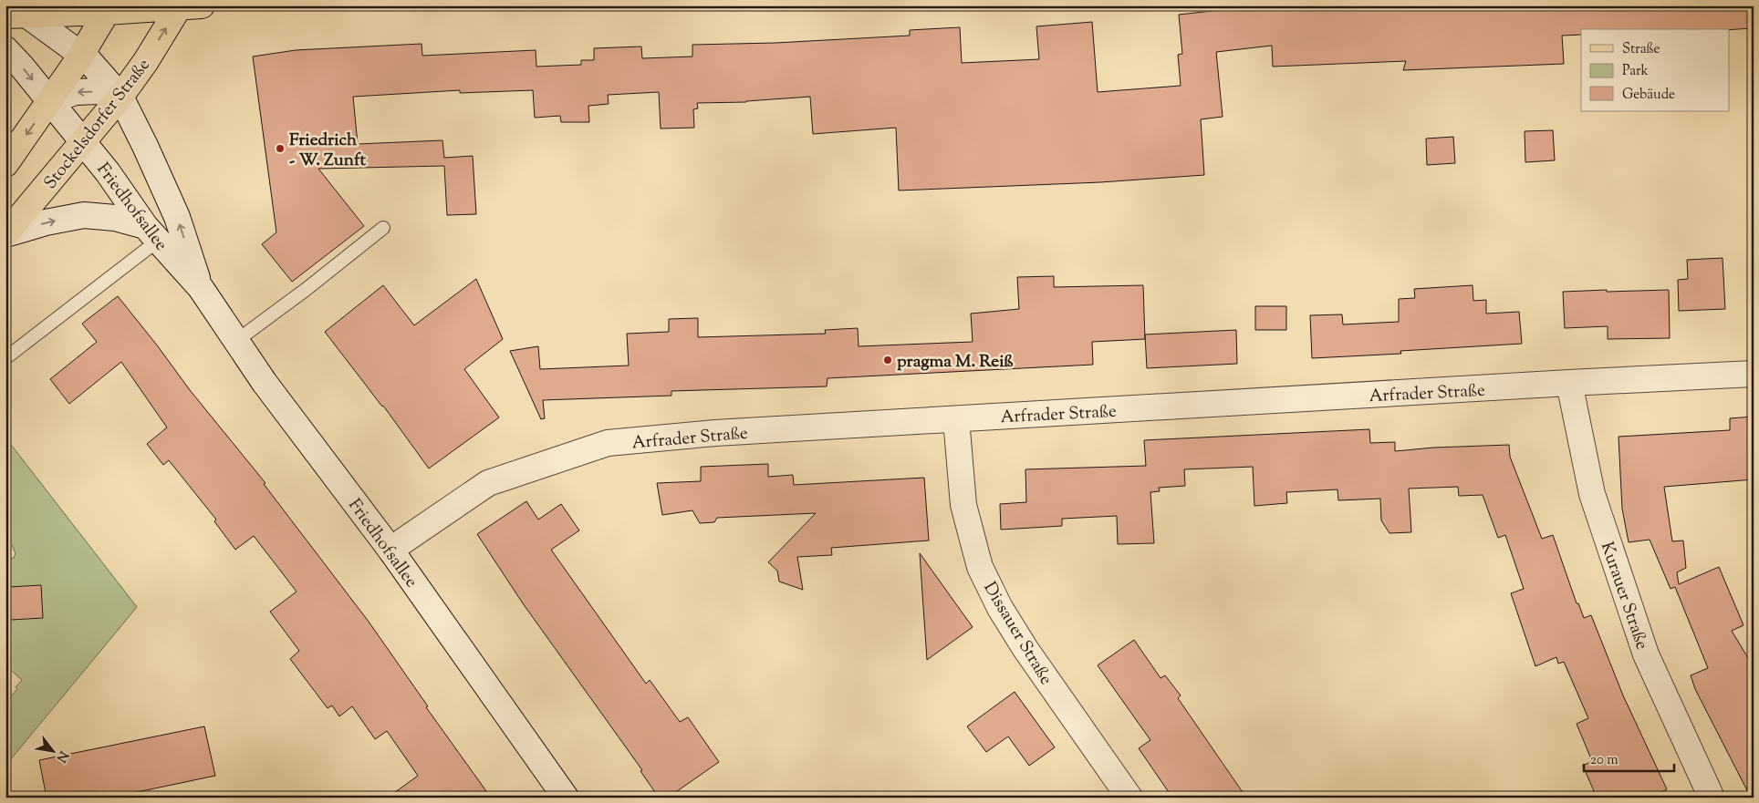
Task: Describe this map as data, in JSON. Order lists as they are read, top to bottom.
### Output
{
  "streets": {
    "main road": ["Stockelsdorfer Straße"],
    "street": [
      "Friedhofsallee",
      "Arfrader Straße",
      "Kurauer Straße",
      "Dissauer Straße"
    ]
  },
  "crossings": [
    ["Stockelsdorfer Straße", "Friedhofsallee"],
    ["Friedhofsallee", "Arfrader Straße"],
    ["Arfrader Straße", "Kurauer Straße"],
    ["Arfrader Straße", "Dissauer Straße"]
  ],
  "places": ["Friedrich - W. Zunft", "pragma M. Reiß"],
  "legend": ["Straße", "Park", "Gebäude"],
  "scale_bar": "20 m",
  "north": "bottom right"
}
